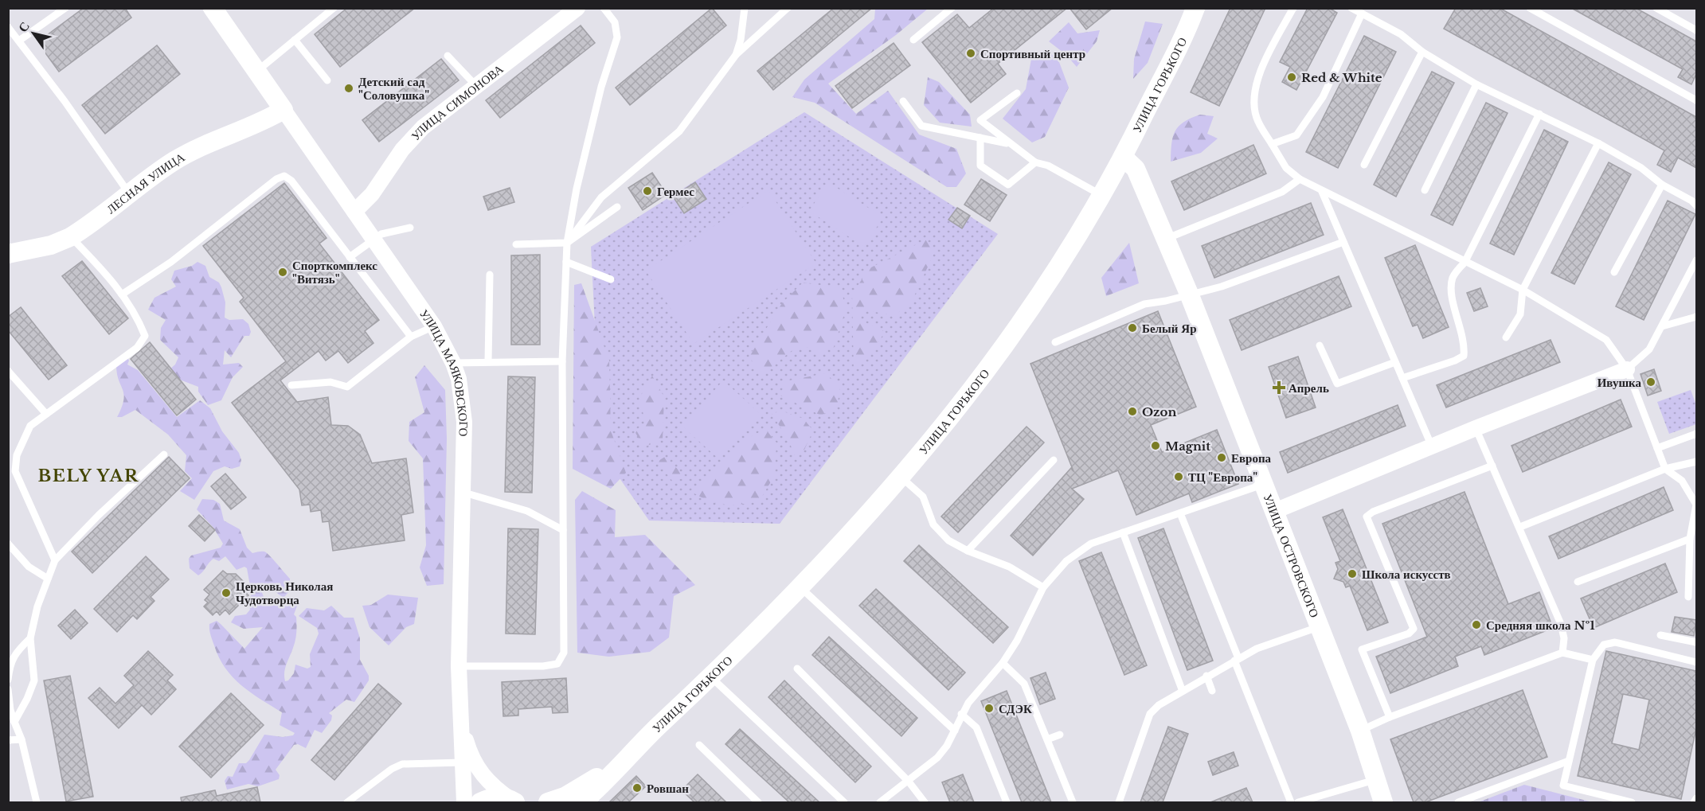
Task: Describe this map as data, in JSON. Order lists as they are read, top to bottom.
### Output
{
  "streets": {
    "street": [
      "УЛИЦА ГОРЬКОГО",
      "УЛИЦА СИМОНОВА",
      "ЛЕСНАЯ УЛИЦА",
      "УЛИЦА МАЯКОВСКОГО",
      "УЛИЦА ОСТРОВСКОГО"
    ]
  },
  "crossings": [
    ["УЛИЦА ГОРЬКОГО", "УЛИЦА ОСТРОВСКОГО"],
    ["УЛИЦА СИМОНОВА", "УЛИЦА МАЯКОВСКОГО"],
    ["ЛЕСНАЯ УЛИЦА", "УЛИЦА МАЯКОВСКОГО"]
  ],
  "districts": ["BELY YAR"],
  "places": {
    "other": [
      "Спортивный центр",
      "Red & White",
      "Детский сад \"Соловушка\"",
      "Гермес",
      "Спорткомплекс \"Витязь\"",
      "Белый Яр",
      "Ивушка",
      "Ozon",
      "Magnit",
      "Европа",
      "ТЦ \"Европа\"",
      "Школа искусств",
      "Церковь Николая Чудотворца",
      "Средняя школа №1",
      "СДЭК",
      "Ровшан"
    ],
    "health": ["Апрель"]
  },
  "north": "top left"
}
